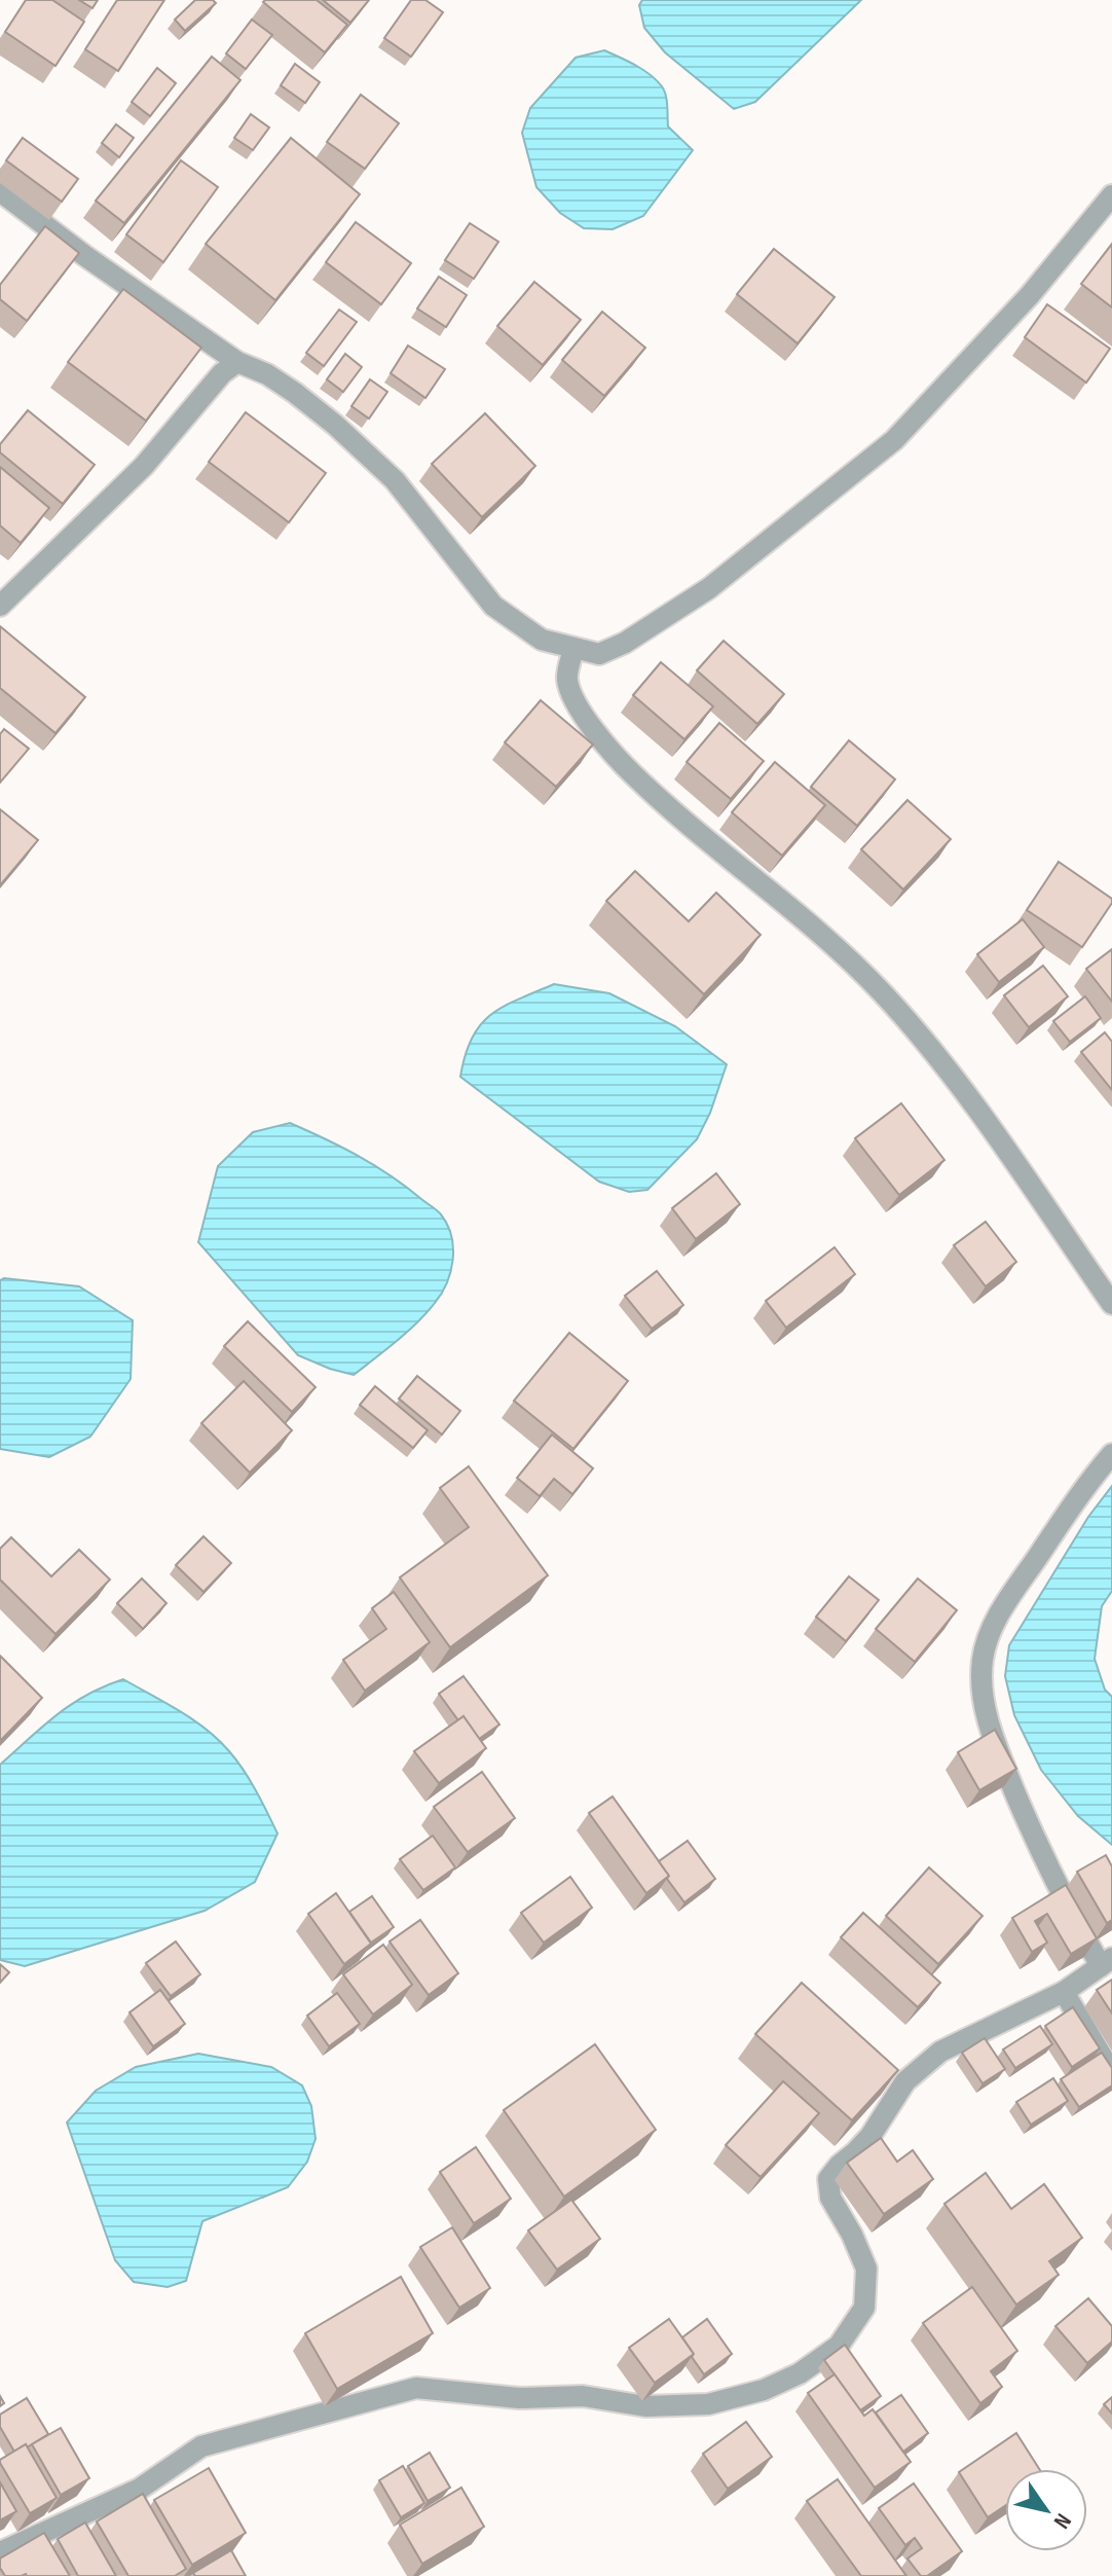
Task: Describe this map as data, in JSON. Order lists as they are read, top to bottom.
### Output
{
  "north": "bottom right"
}
